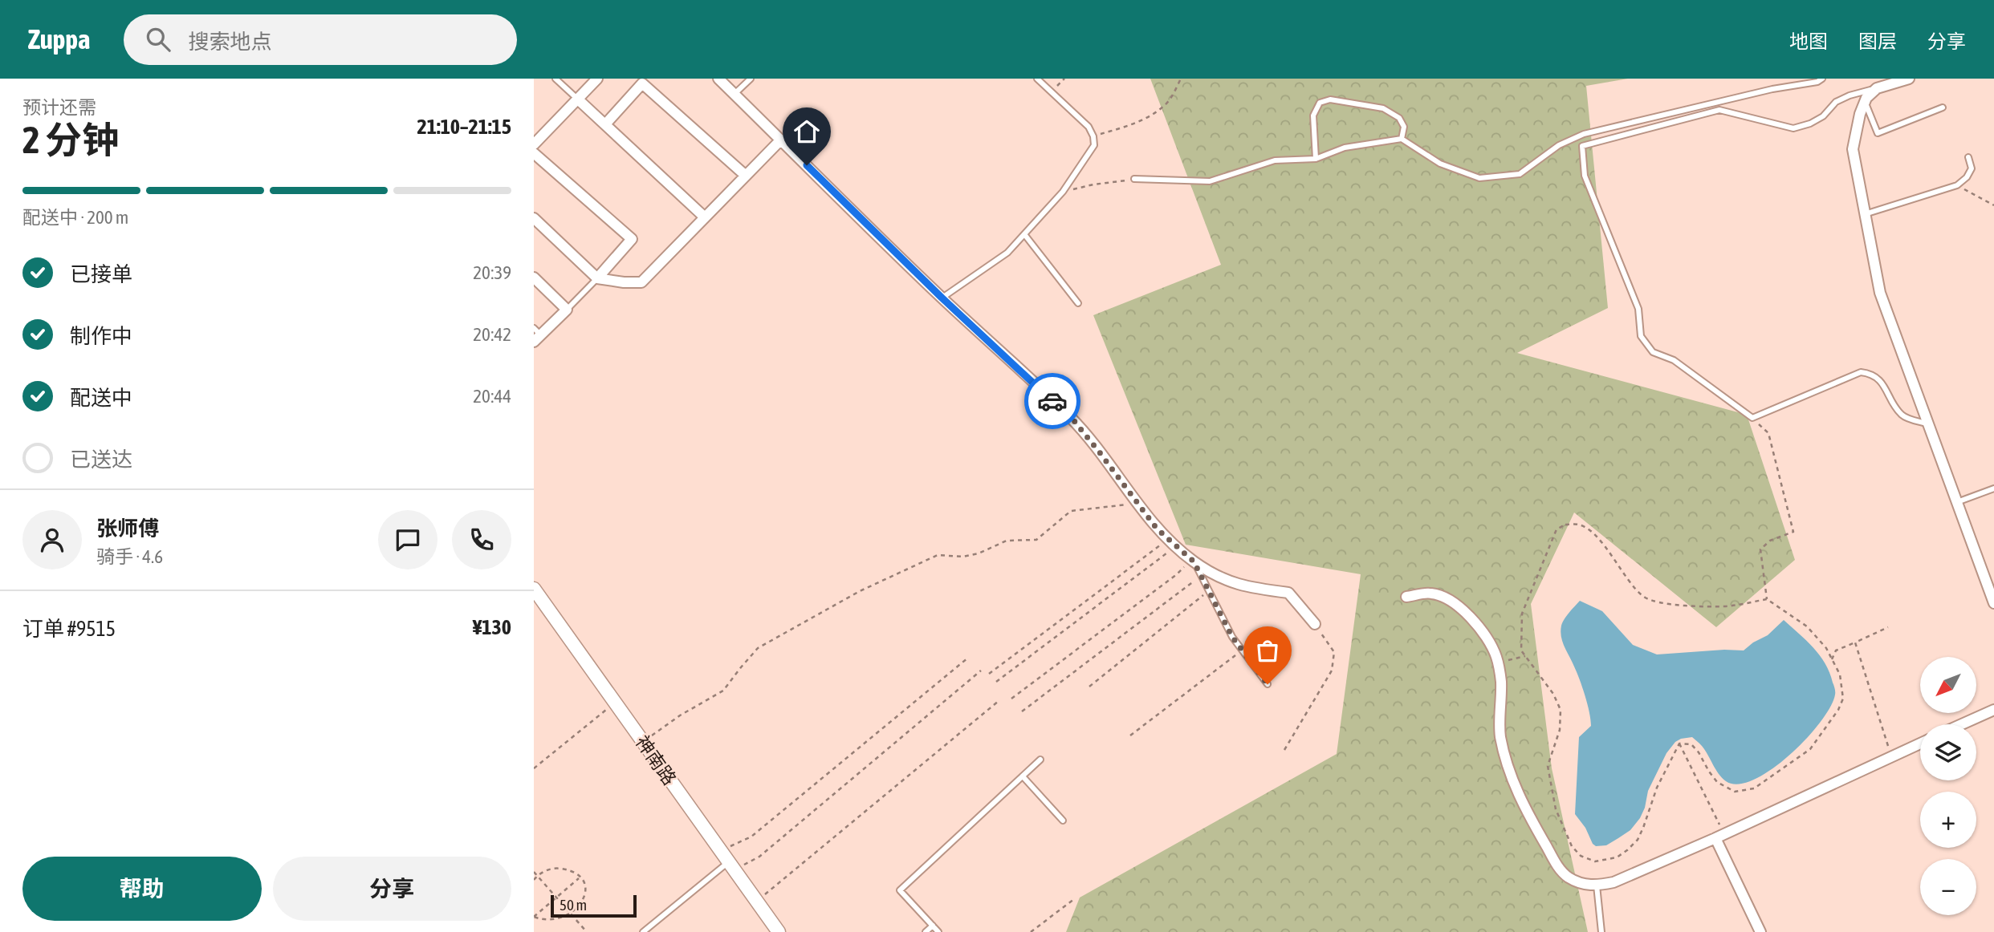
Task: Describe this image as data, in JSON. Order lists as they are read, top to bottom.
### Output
{
  "streets": {
    "street": ["神南路"]
  },
  "scale_bar": "50 m",
  "north": "bottom left",
  "page": {
    "header": "Zuppa",
    "search": "搜索地点",
    "nav": ["地图", "图层", "分享"],
    "heading": ["2 分钟", "预计还需", "21:10–21:15"],
    "panel": [
      "张师傅",
      "骑手 · 4.6",
      "订单 #9515",
      "¥130"
    ],
    "bar": "配送中 · 200 m",
    "list": [
      ["已接单", "20:39"],
      ["制作中", "20:42"],
      ["配送中", "20:44"],
      "已送达"
    ],
    "map_buttons": ["+", "−"],
    "buttons": ["帮助", "分享"],
    "scale": "50 m"
  }
}
